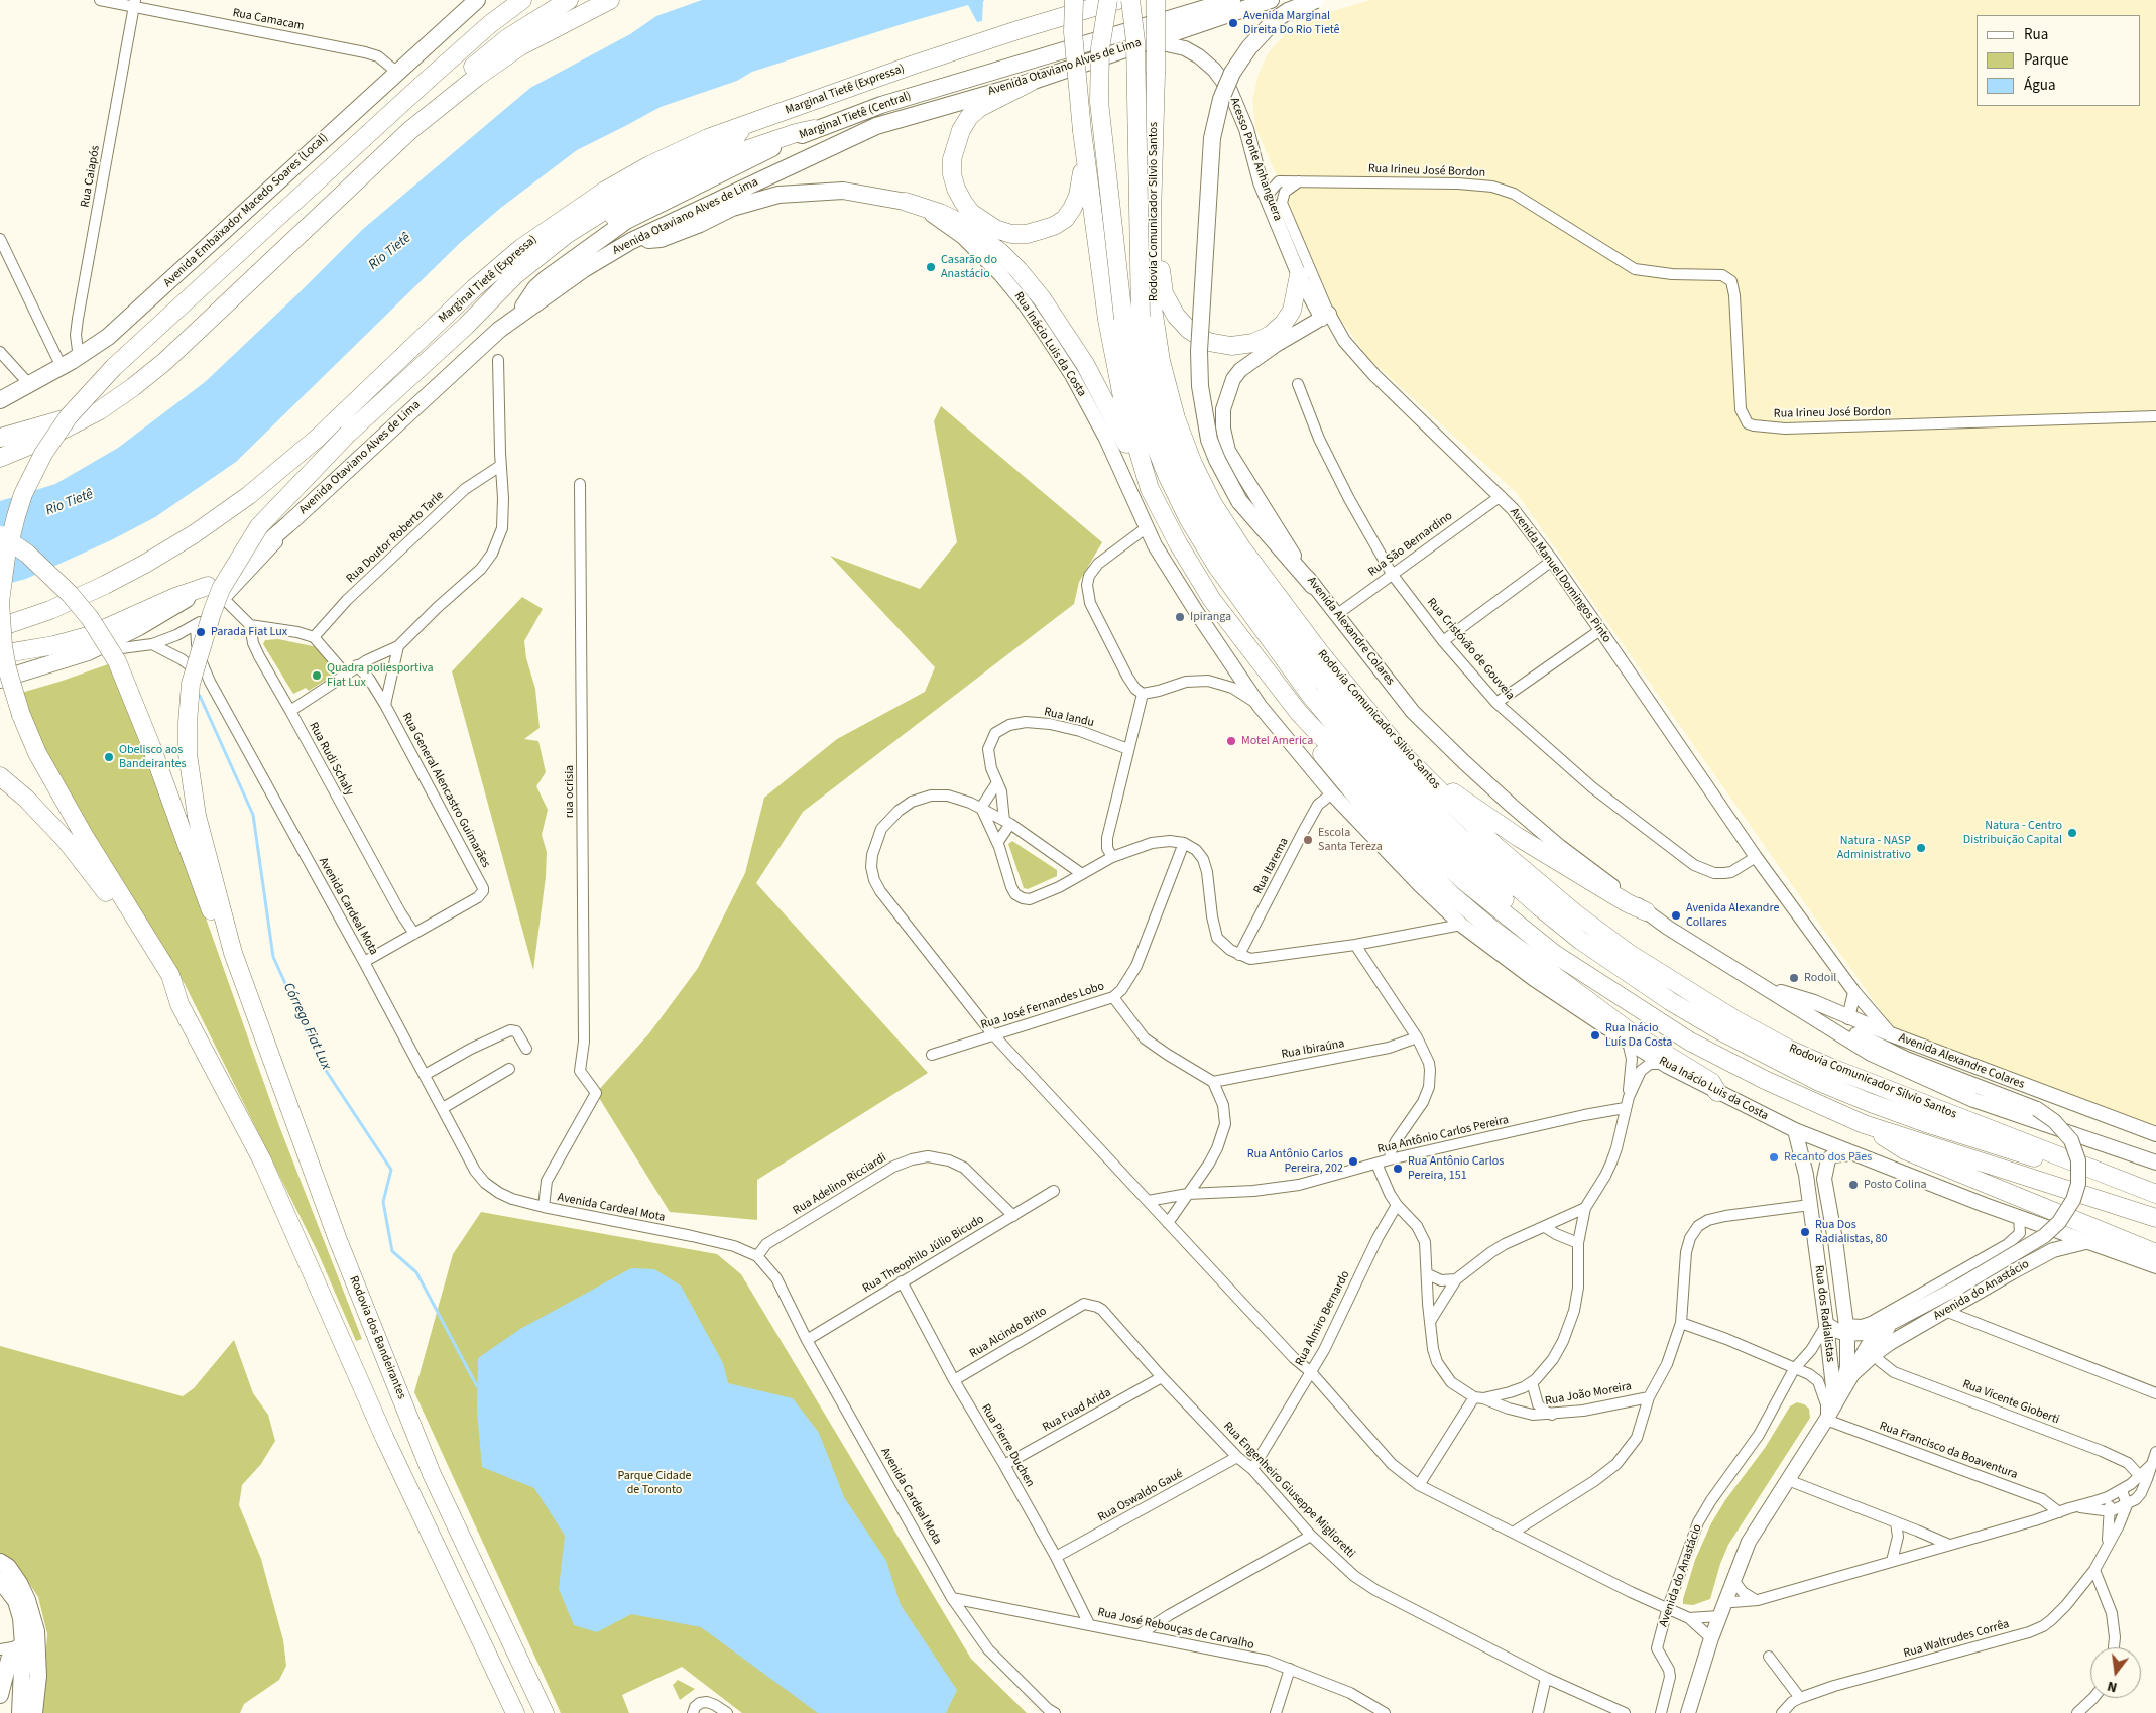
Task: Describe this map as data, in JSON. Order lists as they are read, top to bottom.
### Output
{
  "streets": {
    "highway": ["Marginal Tietê (Expressa)", "Rodovia Comunicador Silvio Santos", "Rodovia dos Bandeirantes"],
    "main road": [
      "Avenida Otaviano Alves de Lima",
      "Marginal Tietê (Central)",
      "Acesso Ponte Anhanguera",
      "Avenida Embaixador Macedo Soares (Local)",
      "Rua Inácio Luis da Costa",
      "Avenida Alexandre Colares",
      "Avenida do Anastácio",
      "Rua dos Radialistas"
    ],
    "street": [
      "Rua Camacam",
      "Rua Irineu José Bordon",
      "Rua Caiapós",
      "Rua Doutor Roberto Tarle",
      "Rua São Bernardino",
      "Avenida Manuel Domingos Pinto",
      "Rua Cristóvão de Gouveia",
      "Rua Iandu",
      "Rua Rudi Schaly",
      "Rua General Alencastro Guimarães",
      "rua ocrisia",
      "Rua Itarema",
      "Avenida Cardeal Mota",
      "Rua José Fernandes Lobo",
      "Rua Ibiraúna",
      "Rua Antônio Carlos Pereira",
      "Rua Adelino Ricciardi",
      "Rua Theophilo Júlio Bicudo",
      "Rua Almiro Bernardo",
      "Rua Alcindo Brito",
      "Rua João Moreira",
      "Rua Vicente Gioberti",
      "Rua Fuad Arida",
      "Rua Pierre Duchen",
      "Rua Francisco da Boaventura",
      "Rua Engenheiro Giuseppe Miglioretti",
      "Rua Oswaldo Gaué",
      "Rua José Rebouças de Carvalho",
      "Rua Waltrudes Corrêa"
    ]
  },
  "crossings": [
    ["Rua Camacam", "Rua Caiapós"],
    ["Rua Camacam", "Avenida Embaixador Macedo Soares (Local)"],
    ["Avenida Otaviano Alves de Lima", "Marginal Tietê (Central)"],
    ["Avenida Otaviano Alves de Lima", "Acesso Ponte Anhanguera"],
    ["Acesso Ponte Anhanguera", "Avenida Manuel Domingos Pinto"],
    ["Acesso Ponte Anhanguera", "Avenida Alexandre Colares"],
    ["Rua Irineu José Bordon", "Avenida Manuel Domingos Pinto"],
    ["Rua Caiapós", "Avenida Embaixador Macedo Soares (Local)"],
    ["Rua Inácio Luis da Costa", "Rua Itarema"],
    ["Rua Inácio Luis da Costa", "Avenida do Anastácio"],
    ["Rua Inácio Luis da Costa", "Rua dos Radialistas"],
    ["Rua São Bernardino", "Avenida Manuel Domingos Pinto"],
    ["Rua São Bernardino", "Avenida Alexandre Colares"],
    ["Rua São Bernardino", "Rua Cristóvão de Gouveia"],
    ["Avenida Manuel Domingos Pinto", "Avenida Alexandre Colares"],
    ["Avenida Manuel Domingos Pinto", "Rua Cristóvão de Gouveia"],
    ["Rua Rudi Schaly", "Rua General Alencastro Guimarães"],
    ["rua ocrisia", "Avenida Cardeal Mota"],
    ["Avenida Cardeal Mota", "Rua Adelino Ricciardi"],
    ["Avenida Cardeal Mota", "Rua Theophilo Júlio Bicudo"],
    ["Avenida Cardeal Mota", "Rua José Rebouças de Carvalho"],
    ["Rua Antônio Carlos Pereira", "Rua João Moreira"],
    ["Rua Adelino Ricciardi", "Rua Theophilo Júlio Bicudo"],
    ["Rua Theophilo Júlio Bicudo", "Rua Pierre Duchen"],
    ["Avenida do Anastácio", "Rua dos Radialistas"],
    ["Avenida do Anastácio", "Rua Vicente Gioberti"],
    ["Avenida do Anastácio", "Rua Francisco da Boaventura"],
    ["Rua dos Radialistas", "Rua João Moreira"],
    ["Rua dos Radialistas", "Rua Francisco da Boaventura"],
    ["Rua Almiro Bernardo", "Rua João Moreira"],
    ["Rua Almiro Bernardo", "Rua Engenheiro Giuseppe Miglioretti"],
    ["Rua Alcindo Brito", "Rua Pierre Duchen"],
    ["Rua Alcindo Brito", "Rua Engenheiro Giuseppe Miglioretti"],
    ["Rua Fuad Arida", "Rua Pierre Duchen"],
    ["Rua Fuad Arida", "Rua Engenheiro Giuseppe Miglioretti"],
    ["Rua Pierre Duchen", "Rua Oswaldo Gaué"],
    ["Rua Pierre Duchen", "Rua José Rebouças de Carvalho"],
    ["Rua Engenheiro Giuseppe Miglioretti", "Rua Oswaldo Gaué"]
  ],
  "water": ["Rio Tietê", "Córrego Fiat Lux"],
  "parks": ["Parque Cidade de Toronto"],
  "places": [
    "Avenida Marginal Direita Do Rio Tietê",
    "Casarão do Anastácio",
    "Ipiranga",
    "Parada Fiat Lux",
    "Quadra poliesportiva Fiat Lux",
    "Motel America",
    "Obelisco aos Bandeirantes",
    "Natura - Centro Distribuição Capital",
    "Escola Santa Tereza",
    "Natura - NASP Administrativo",
    "Avenida Alexandre Collares",
    "Rodoil",
    "Rua Inácio Luís Da Costa",
    "Recanto dos Pães",
    "Rua Antônio Carlos Pereira, 202",
    "Rua Antônio Carlos Pereira, 151",
    "Posto Colina",
    "Rua Dos Radialistas, 80"
  ],
  "legend": ["Rua", "Parque", "Água"],
  "north": "bottom"
}
